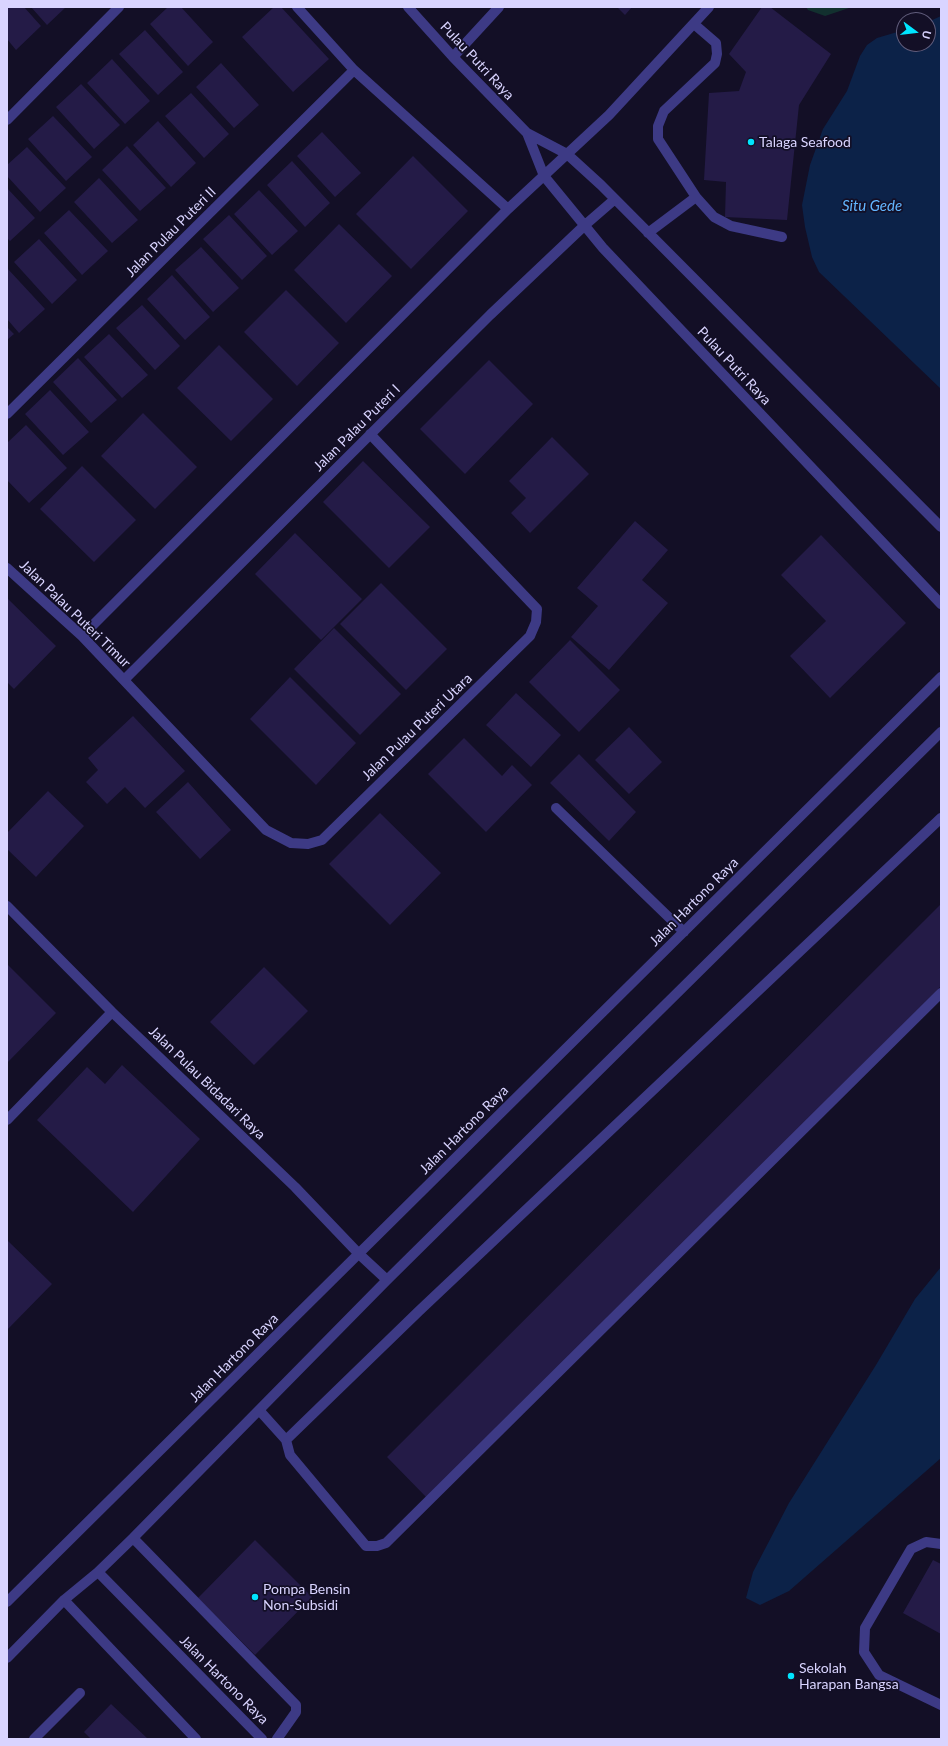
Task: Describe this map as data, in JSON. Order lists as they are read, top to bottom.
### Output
{
  "streets": {
    "street": [
      "Pulau Putri Raya",
      "Jalan Pulau Puteri II",
      "Jalan Palau Puteri I",
      "Jalan Palau Puteri Timur",
      "Jalan Pulau Puteri Utara",
      "Jalan Hartono Raya",
      "Jalan Pulau Bidadari Raya"
    ]
  },
  "crossings": [
    ["Pulau Putri Raya", "Jalan Palau Puteri I"],
    ["Jalan Palau Puteri I", "Jalan Palau Puteri Timur"],
    ["Jalan Palau Puteri I", "Jalan Pulau Puteri Utara"],
    ["Jalan Palau Puteri Timur", "Jalan Pulau Puteri Utara"],
    ["Jalan Hartono Raya", "Jalan Pulau Bidadari Raya"]
  ],
  "water": ["Situ Gede"],
  "places": ["Talaga Seafood", "Pompa Bensin Non-Subsidi", "Sekolah Harapan Bangsa"],
  "north": "right"
}
